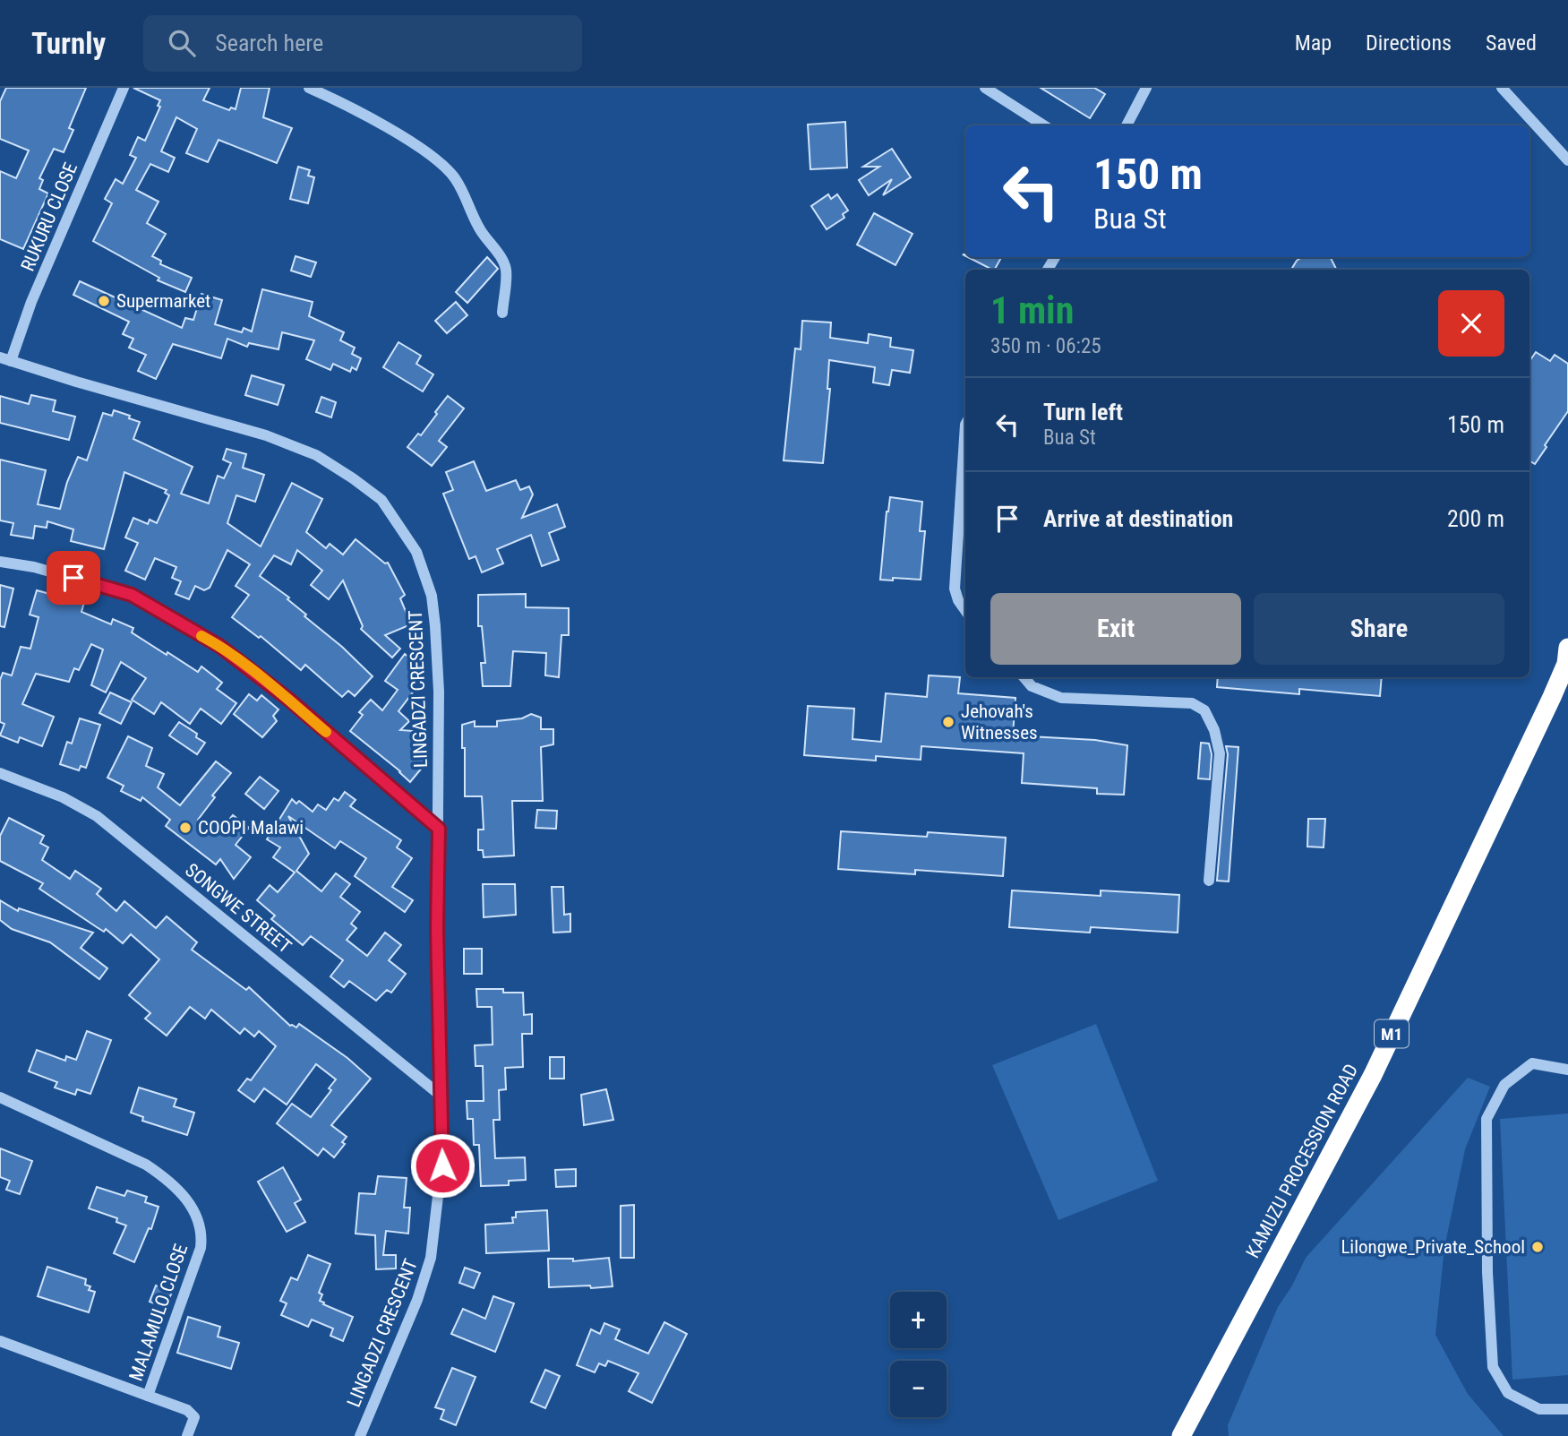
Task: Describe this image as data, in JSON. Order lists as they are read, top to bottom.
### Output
{
  "streets": {
    "highway": ["M1", "KAMUZU PROCESSION ROAD"],
    "street": [
      "RUKURU CLOSE",
      "LINGADZI CRESCENT",
      "SONGWE STREET",
      "MALAMULO CLOSE"
    ]
  },
  "crossings": [
    ["RUKURU CLOSE", "LINGADZI CRESCENT"],
    ["LINGADZI CRESCENT", "SONGWE STREET"]
  ],
  "places": [
    "Supermarket",
    "Jehovah's Witnesses",
    "COOPI Malawi",
    "Lilongwe_Private_School"
  ],
  "page": {
    "header": "Turnly",
    "search": "Search here",
    "nav": ["Map", "Directions", "Saved"],
    "turn": ["150 m", "Bua St"],
    "heading": ["1 min", "350 m · 06:25"],
    "list": [
      {
        "name": "Turn left",
        "note": "Bua St",
        "value": "150 m"
      },
      {
        "name": "Arrive at destination",
        "value": "200 m"
      }
    ],
    "buttons": ["Exit", "Share"],
    "map_buttons": ["+", "−"]
  }
}
